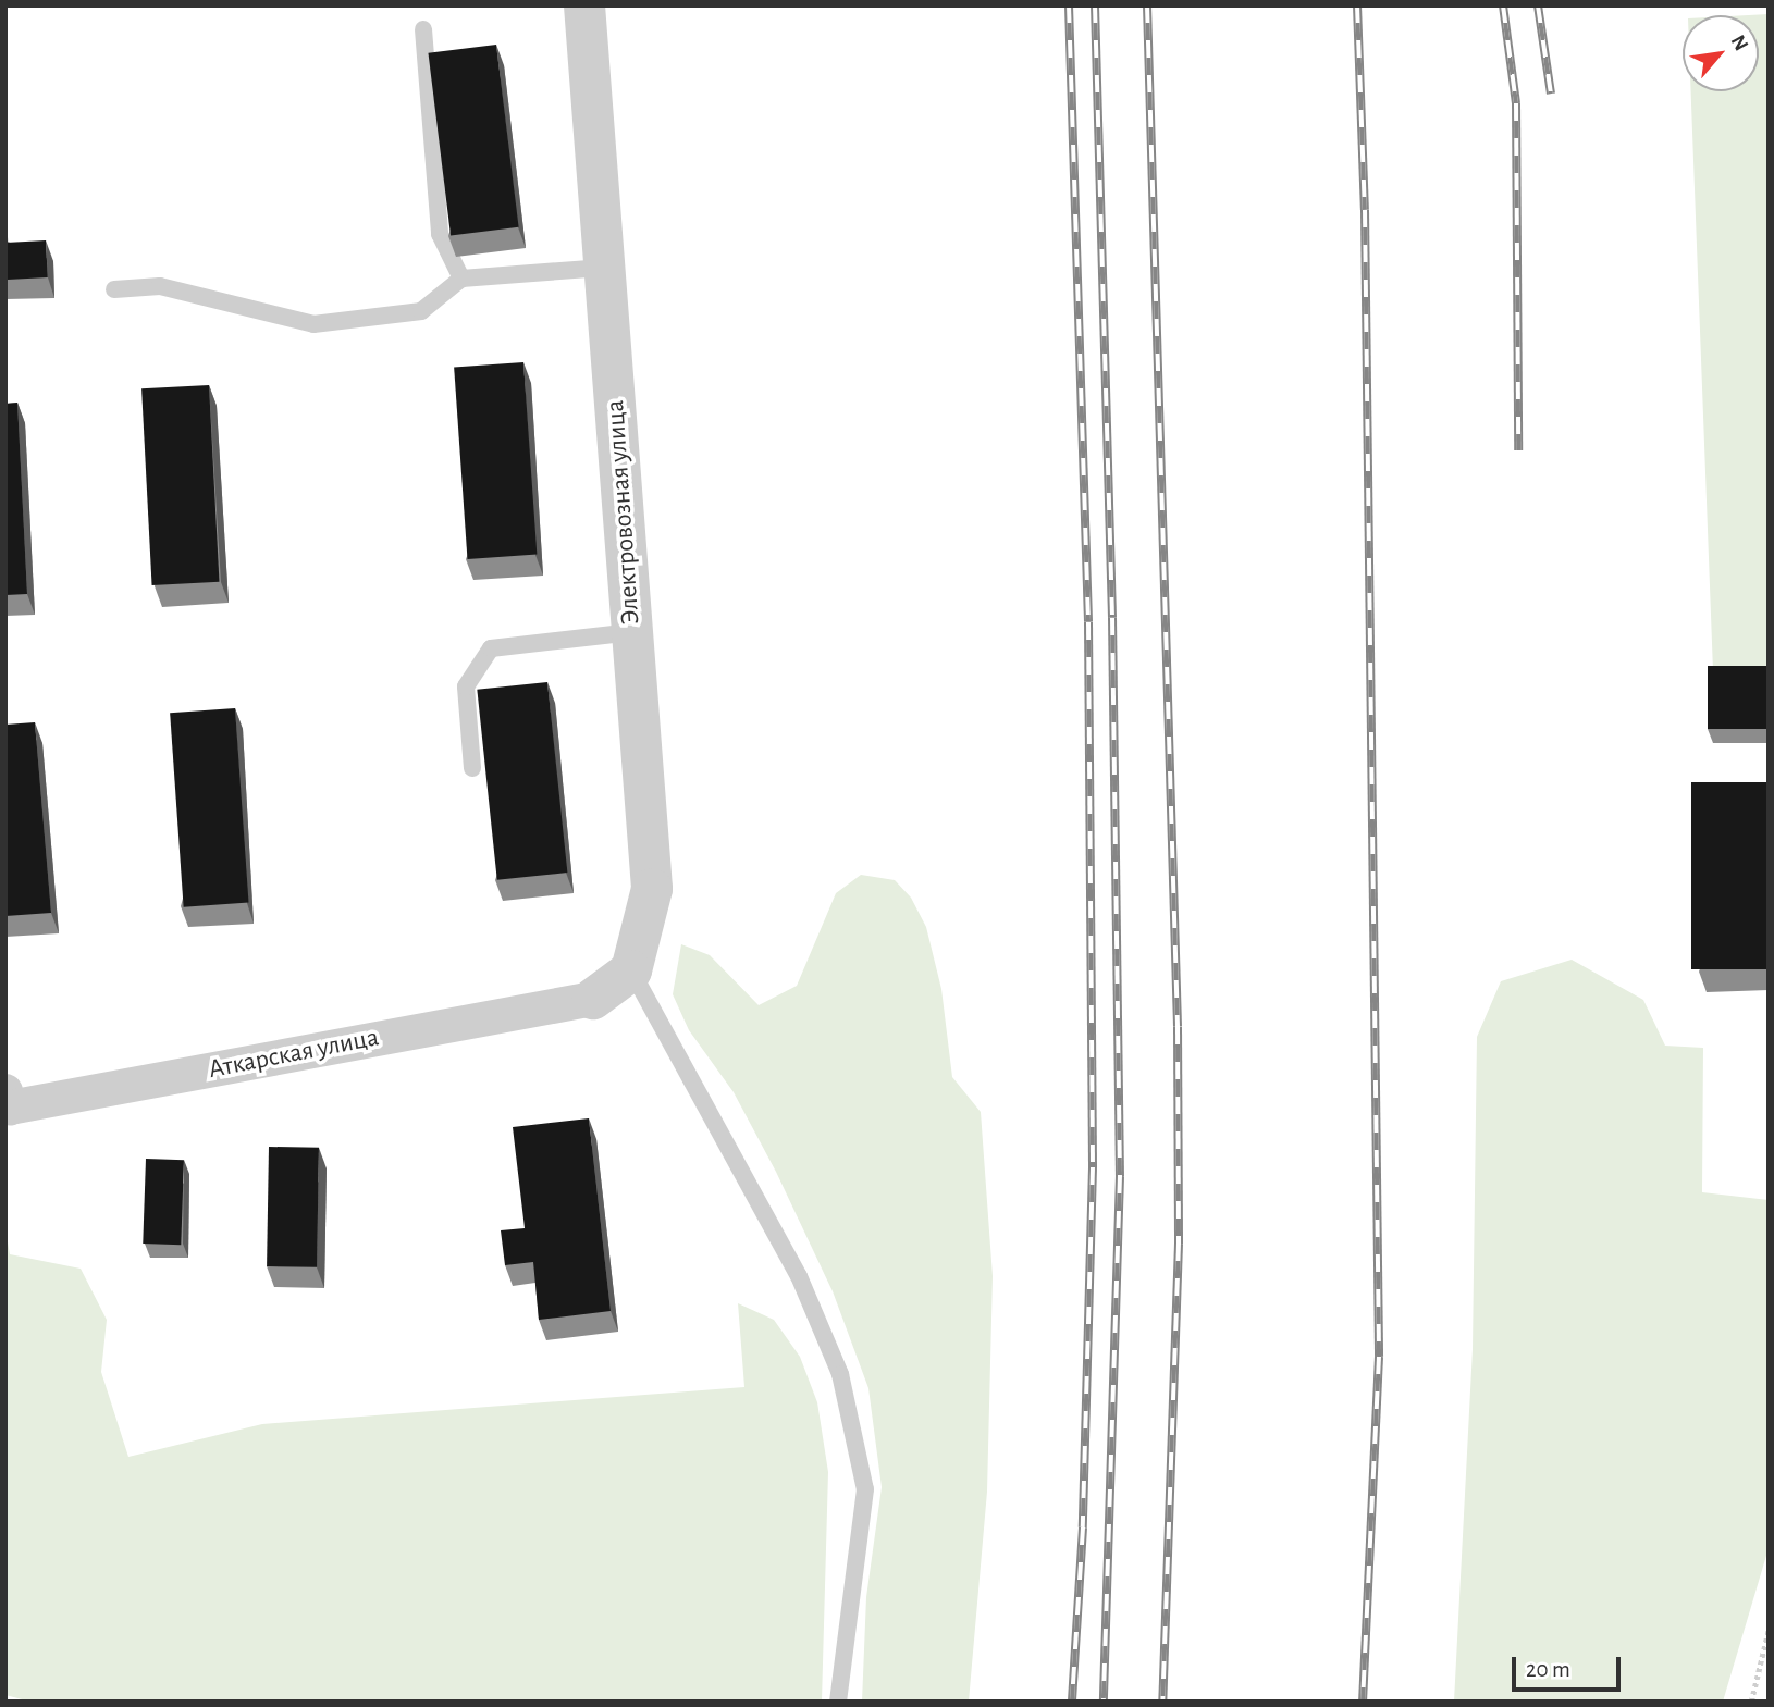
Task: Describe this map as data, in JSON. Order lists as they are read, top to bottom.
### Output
{
  "streets": {
    "street": ["Электровозная улица", "Аткарская улица"]
  },
  "scale_bar": "20 m",
  "north": "top right"
}
